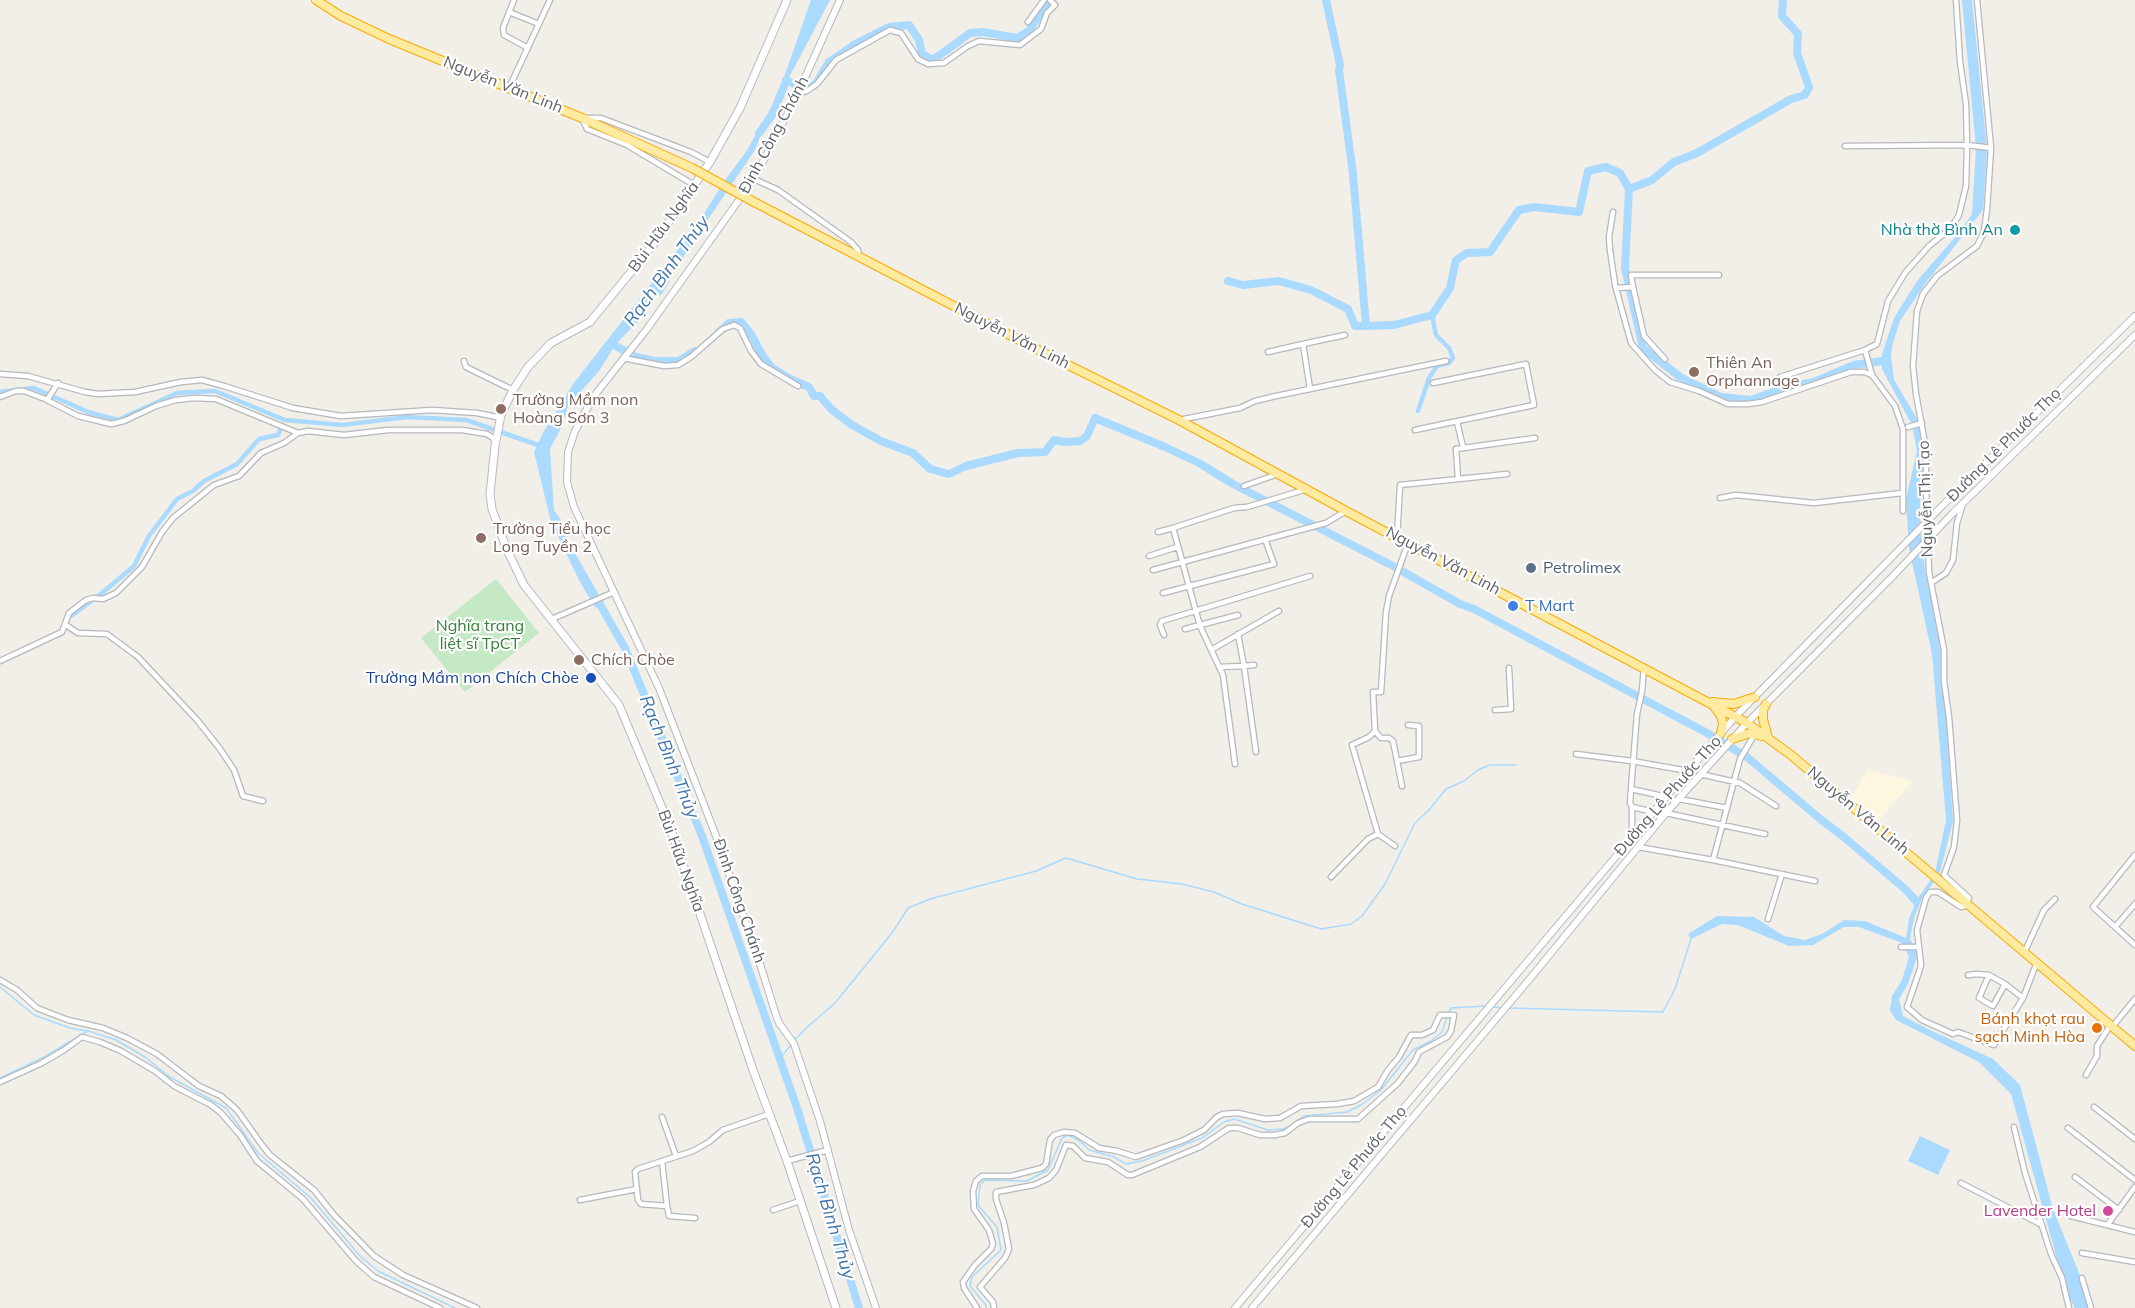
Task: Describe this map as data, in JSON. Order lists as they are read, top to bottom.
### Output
{
  "streets": {
    "highway": ["Nguyễn Văn Linh"],
    "main road": ["Bùi Hữu Nghĩa"],
    "street": ["Đinh Công Chánh", "Đường Lê Phước Thọ", "Nguyễn Thị Tạo"]
  },
  "crossings": [
    ["Nguyễn Văn Linh", "Đường Lê Phước Thọ"],
    ["Nguyễn Văn Linh", "Nguyễn Thị Tạo"]
  ],
  "water": ["Rạch Bình Thủy"],
  "parks": ["Nghĩa trang liệt sĩ TpCT"],
  "places": [
    "Nhà thờ Bình An",
    "Thiên An Orphannage",
    "Trường Mầm non Hoàng Sơn 3",
    "Trường Tiểu học Long Tuyền 2",
    "Petrolimex",
    "T Mart",
    "Chích Chòe",
    "Trường Mầm non Chích Chòe",
    "Bánh khọt rau sạch Minh Hòa",
    "Lavender Hotel"
  ]
}
